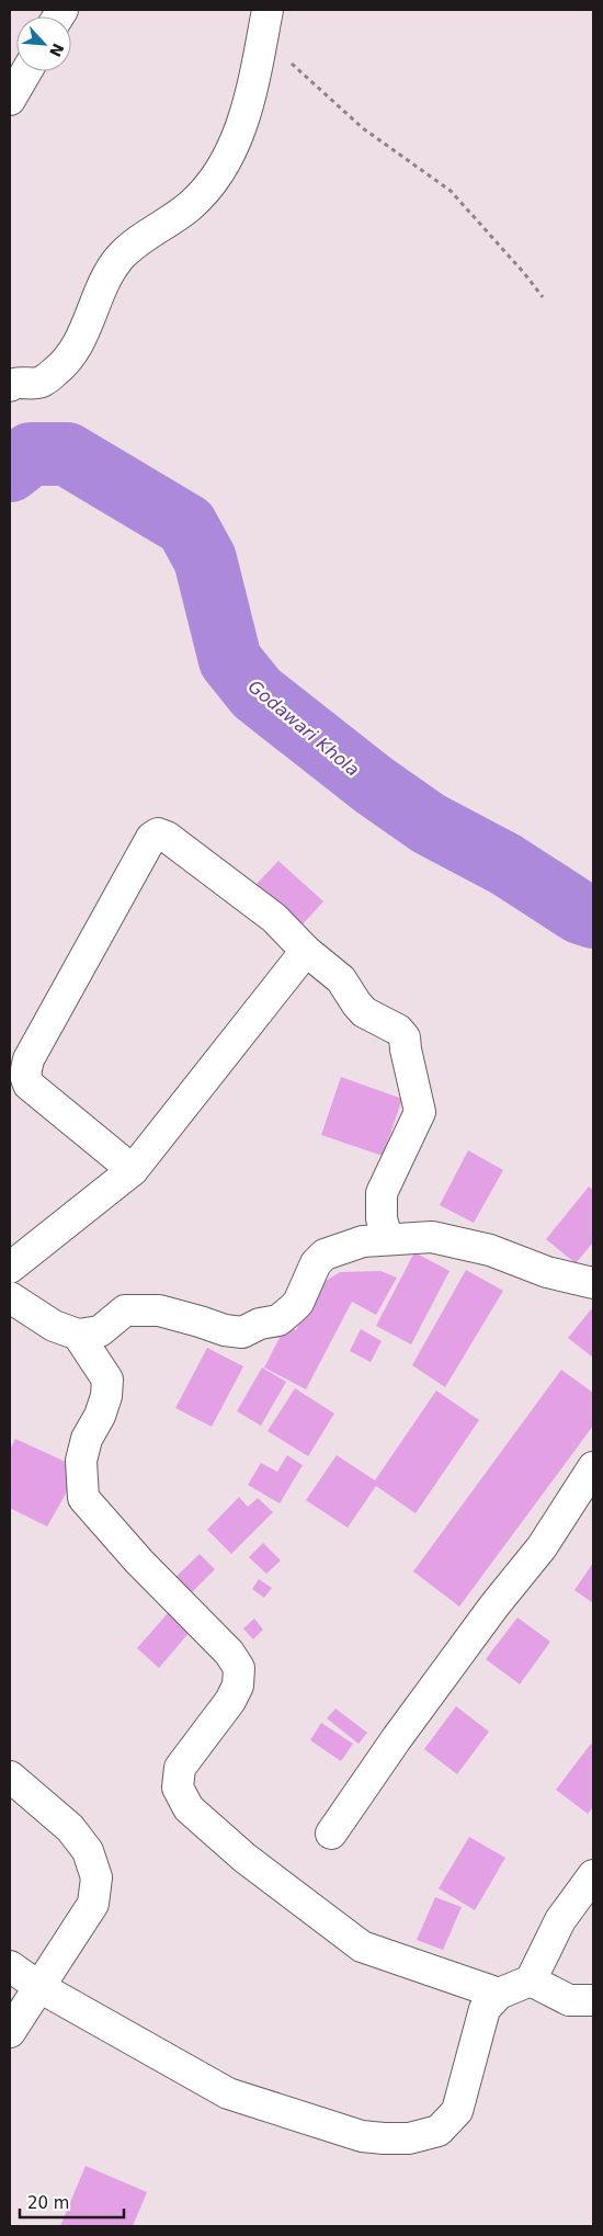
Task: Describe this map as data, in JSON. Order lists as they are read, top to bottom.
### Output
{
  "water": ["Godawari Khola"],
  "scale_bar": "20 m",
  "north": "bottom right"
}
